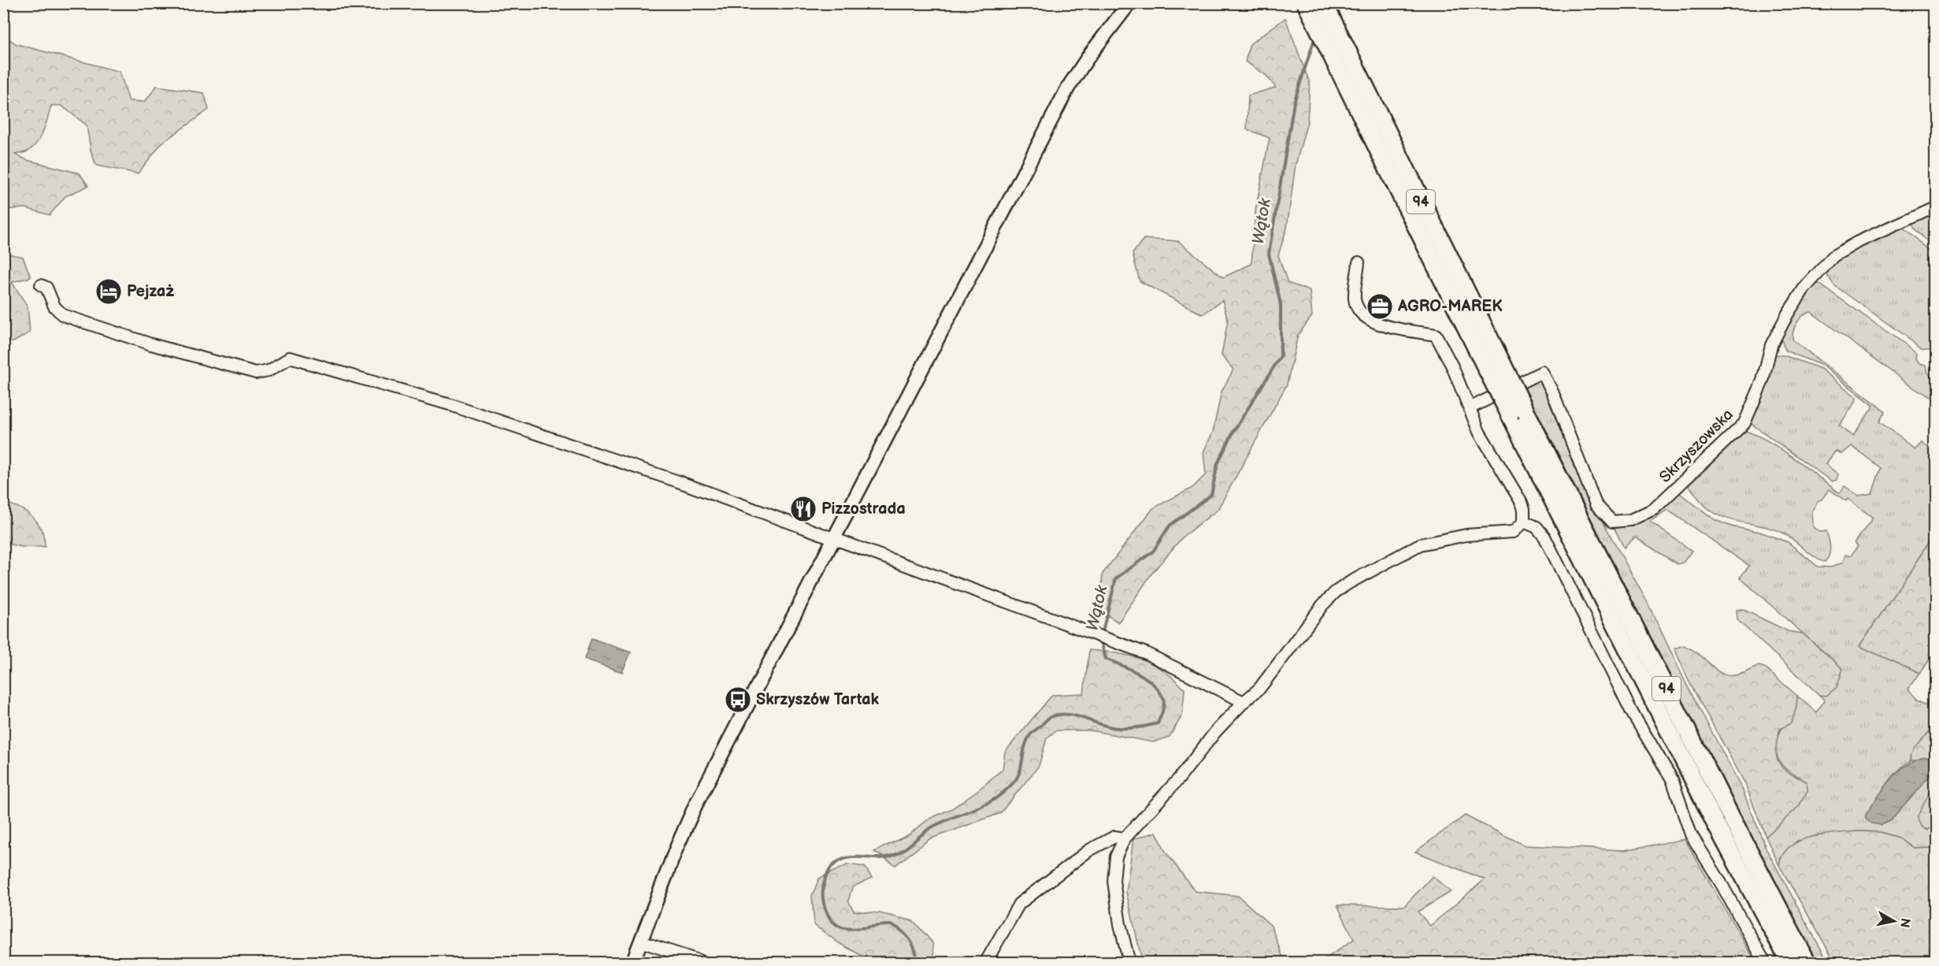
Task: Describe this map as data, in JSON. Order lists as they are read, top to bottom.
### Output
{
  "streets": {
    "main road": ["94"],
    "street": ["Skrzyszowska"]
  },
  "water": ["Wątok"],
  "places": {
    "hotel": ["Pejzaż"],
    "office": ["AGRO-MAREK"],
    "restaurant": ["Pizzostrada"],
    "bus stop": ["Skrzyszów Tartak"]
  },
  "north": "right"
}
